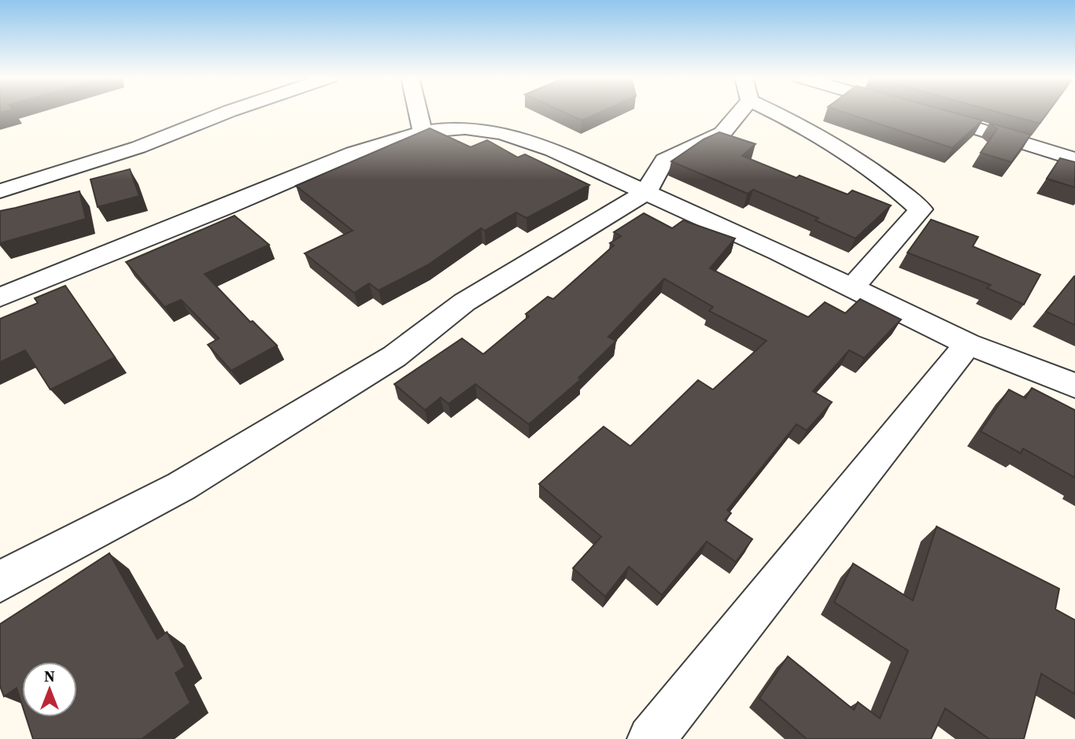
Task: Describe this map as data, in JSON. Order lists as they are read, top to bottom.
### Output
{
  "north": "top"
}
